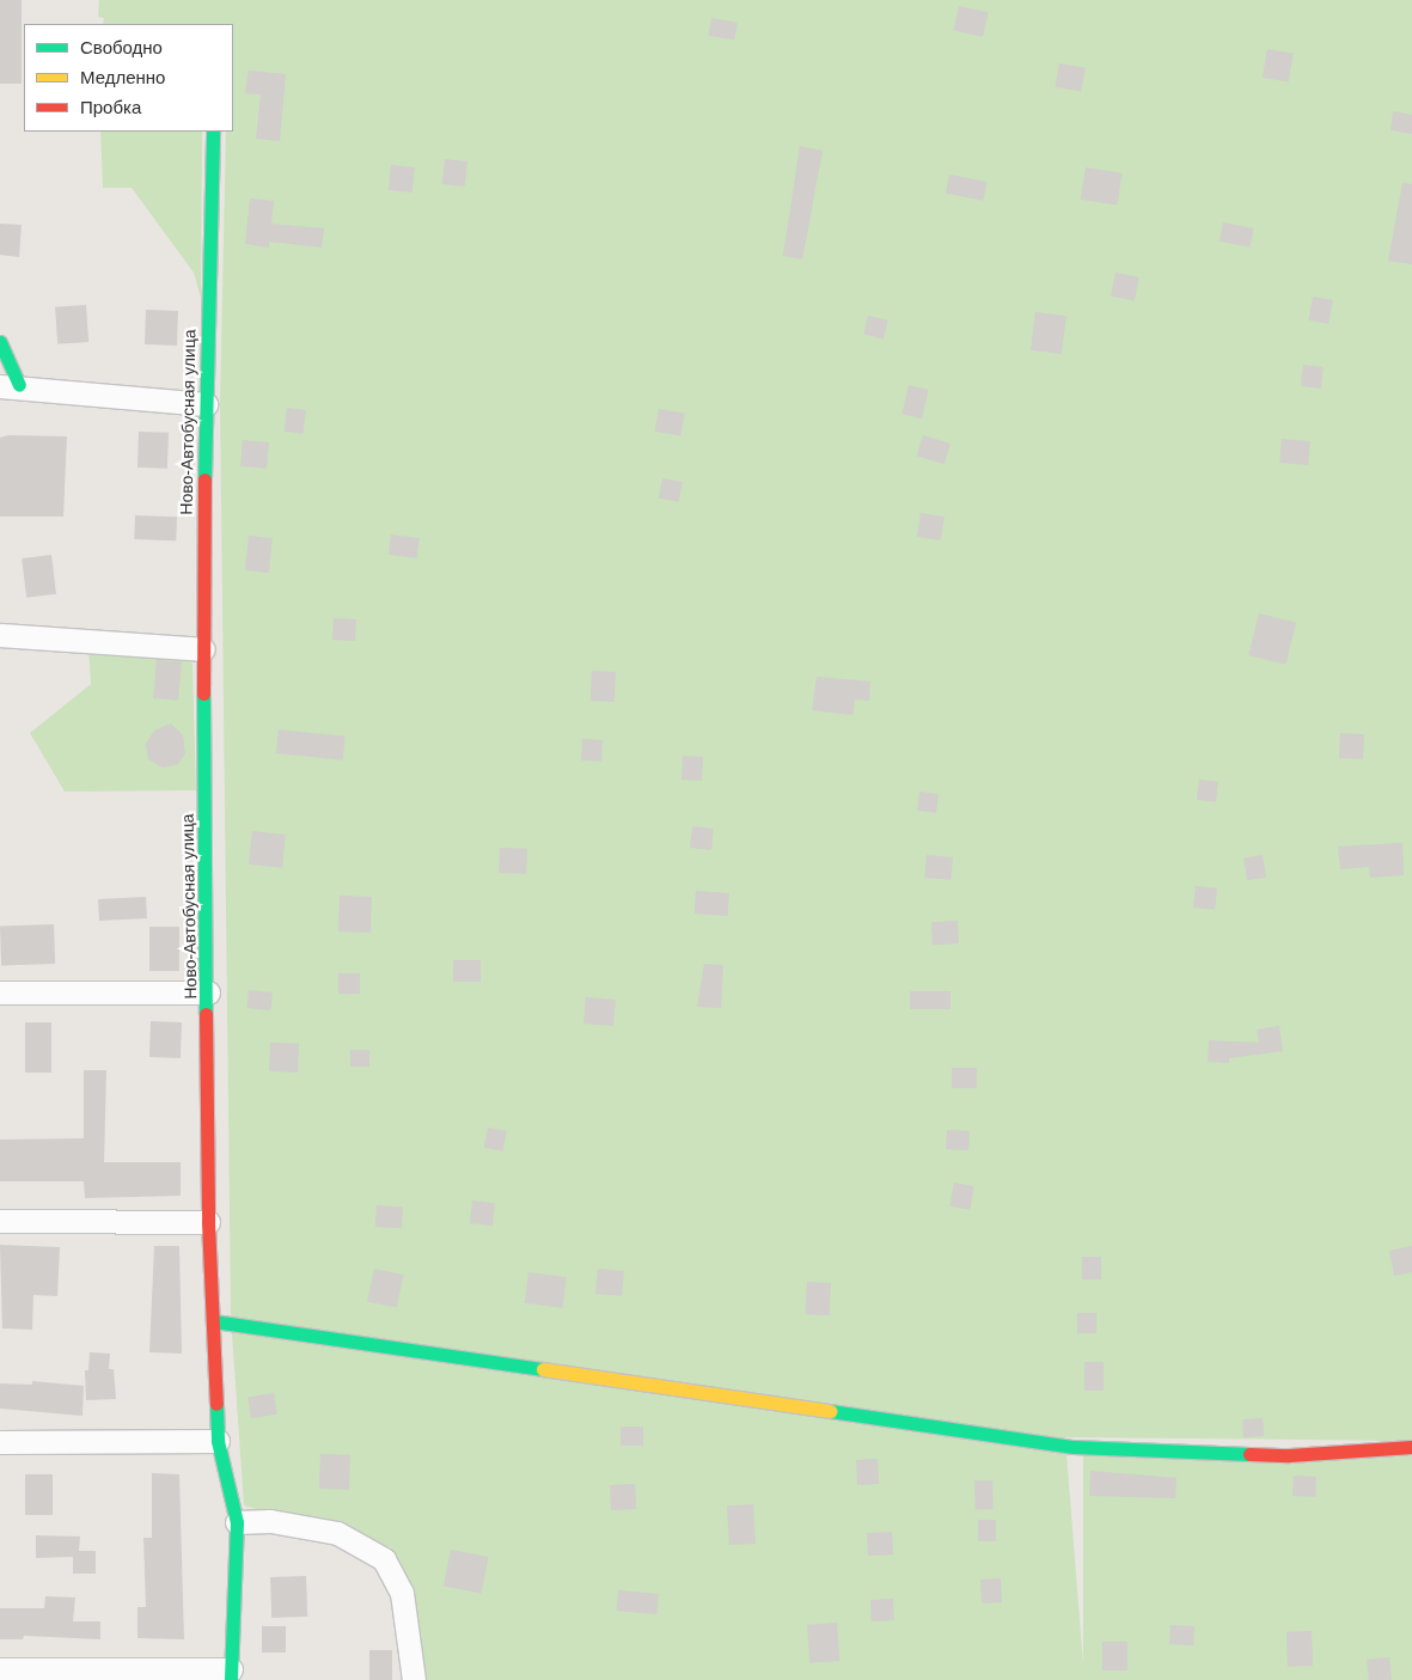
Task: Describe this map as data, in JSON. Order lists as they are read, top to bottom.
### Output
{
  "streets": {
    "street": ["Ново-Автобусная улица"]
  },
  "legend": ["Свободно", "Медленно", "Пробка"]
}
